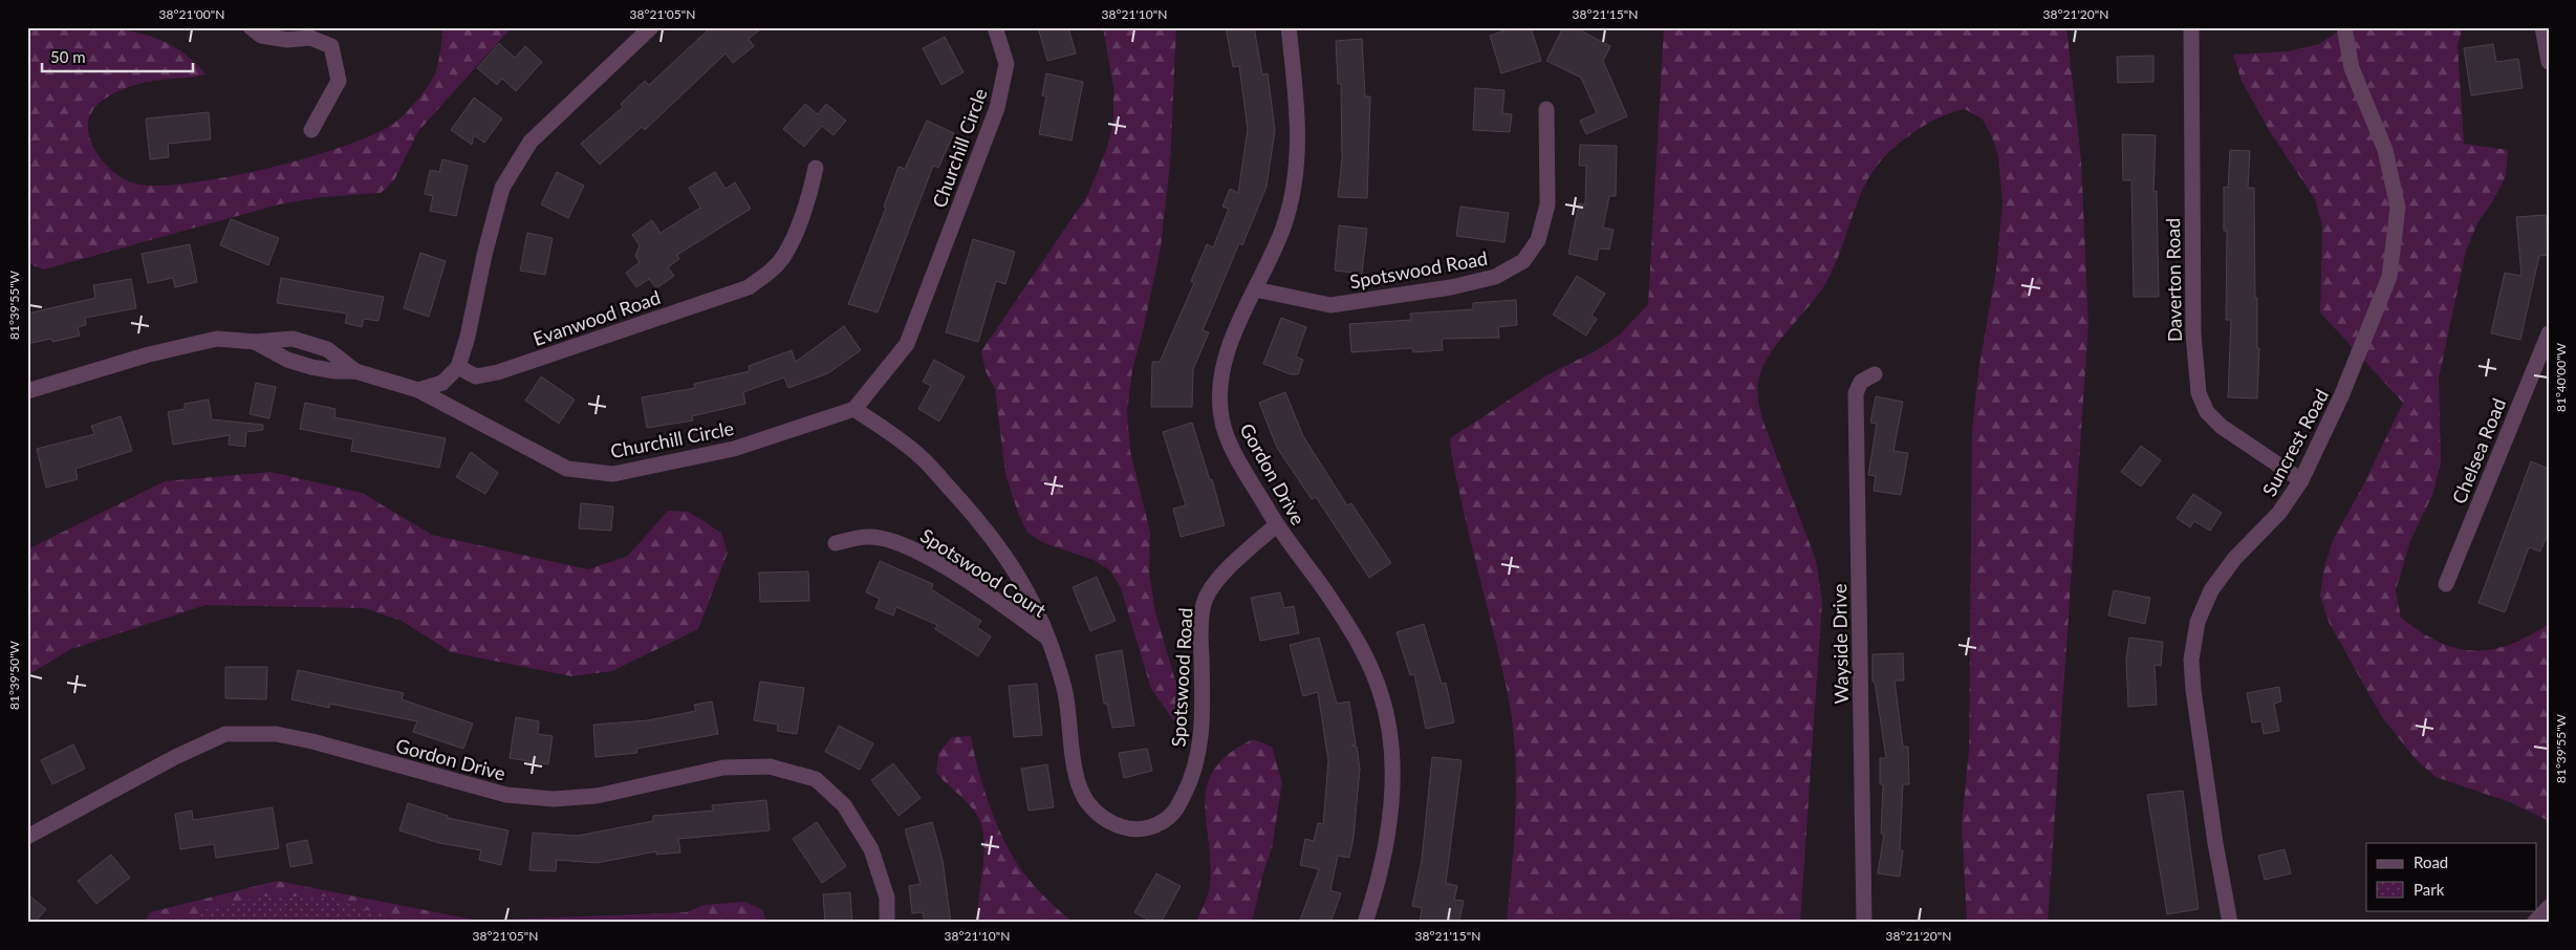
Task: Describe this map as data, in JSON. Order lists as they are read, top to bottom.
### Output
{
  "streets": {
    "street": [
      "Churchill Circle",
      "Spotswood Road",
      "Daverton Road",
      "Evanwood Road",
      "Suncrest Road",
      "Chelsea Road",
      "Gordon Drive",
      "Spotswood Court",
      "Wayside Drive"
    ]
  },
  "crossings": [
    ["Churchill Circle", "Spotswood Road"],
    ["Spotswood Road", "Gordon Drive"],
    ["Spotswood Road", "Spotswood Court"],
    ["Daverton Road", "Suncrest Road"]
  ],
  "legend": ["Road", "Park"],
  "scale_bar": "50 m",
  "coordinates": [
    "38°21'00\"N",
    "38°21'05\"N",
    "38°21'10\"N",
    "38°21'15\"N",
    "38°21'20\"N",
    "81°39'55\"W",
    "81°40'00\"W",
    "81°39'50\"W"
  ]
}
